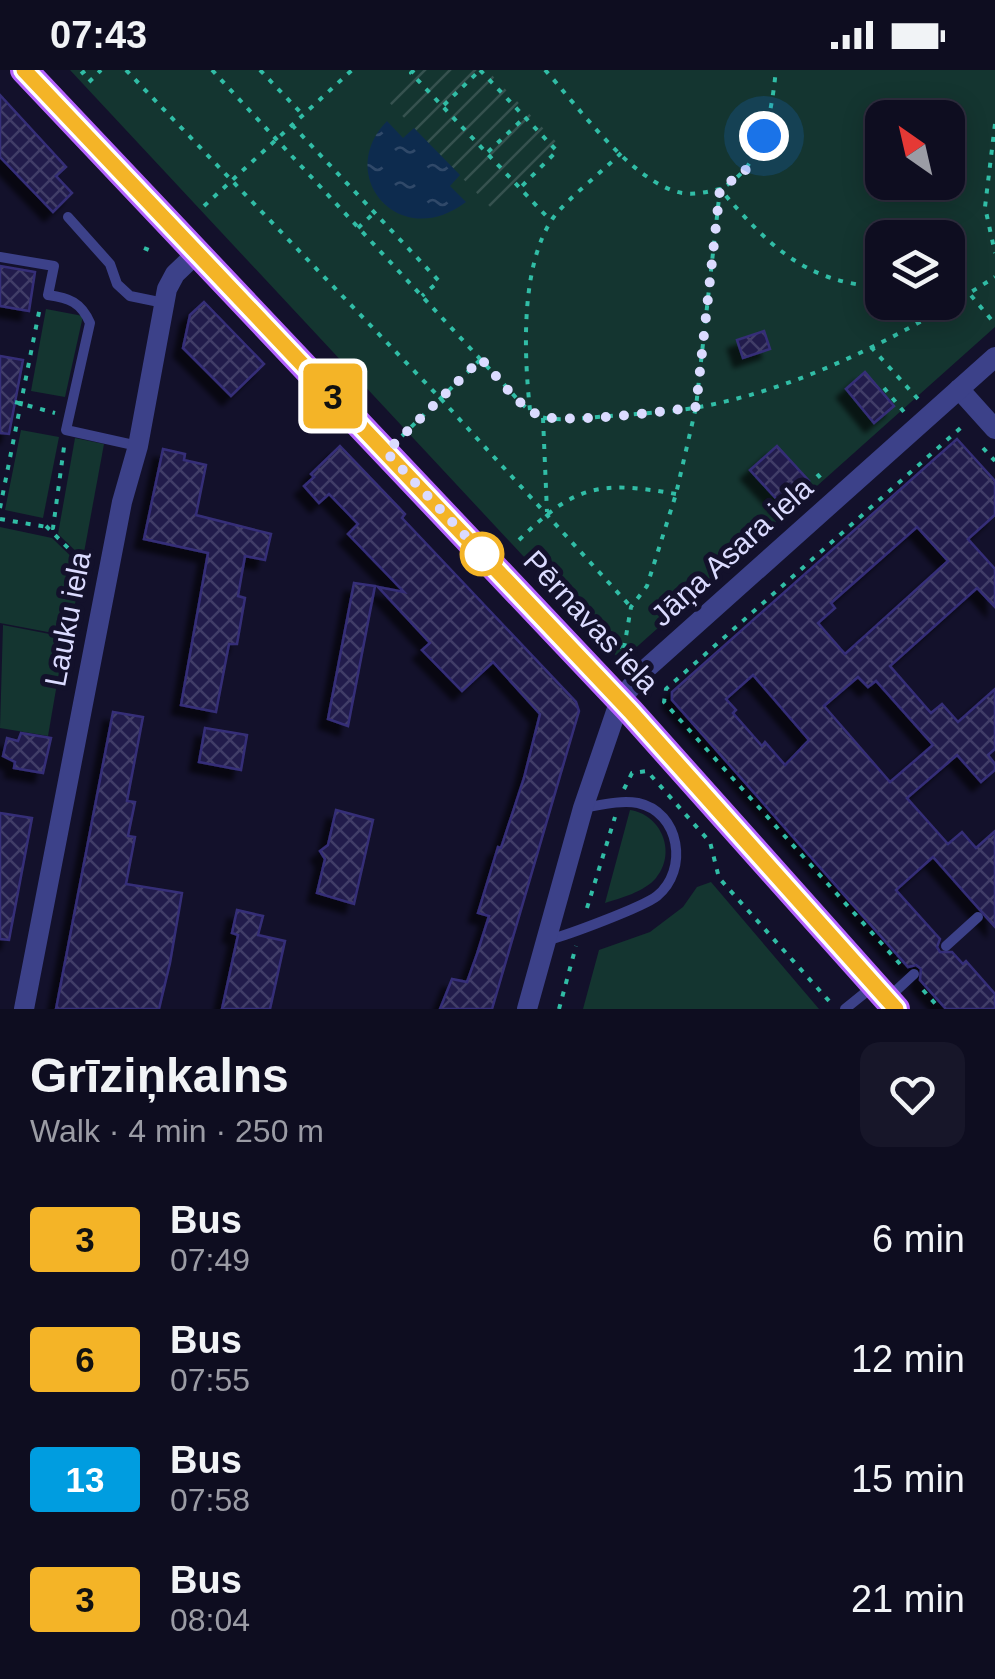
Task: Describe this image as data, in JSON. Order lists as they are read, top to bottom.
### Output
{
  "streets": {
    "main road": ["Pērnavas iela"],
    "street": ["Jāņa Asara iela", "Lauku iela"]
  },
  "crossings": [
    ["Jāņa Asara iela", "Pērnavas iela"],
    ["Lauku iela", "Pērnavas iela"]
  ],
  "lines": ["bus line 3"],
  "north": "top left",
  "page": {
    "status": "07:43",
    "on_map": "3",
    "heading": ["Grīziņkalns", "Walk · 4 min · 250 m"],
    "list": [
      {
        "mark": "3",
        "name": "Bus",
        "note": "07:49",
        "value": "6 min"
      },
      {
        "mark": "6",
        "name": "Bus",
        "note": "07:55",
        "value": "12 min"
      },
      {
        "mark": "13",
        "name": "Bus",
        "note": "07:58",
        "value": "15 min"
      },
      {
        "mark": "3",
        "name": "Bus",
        "note": "08:04",
        "value": "21 min"
      }
    ]
  }
}
